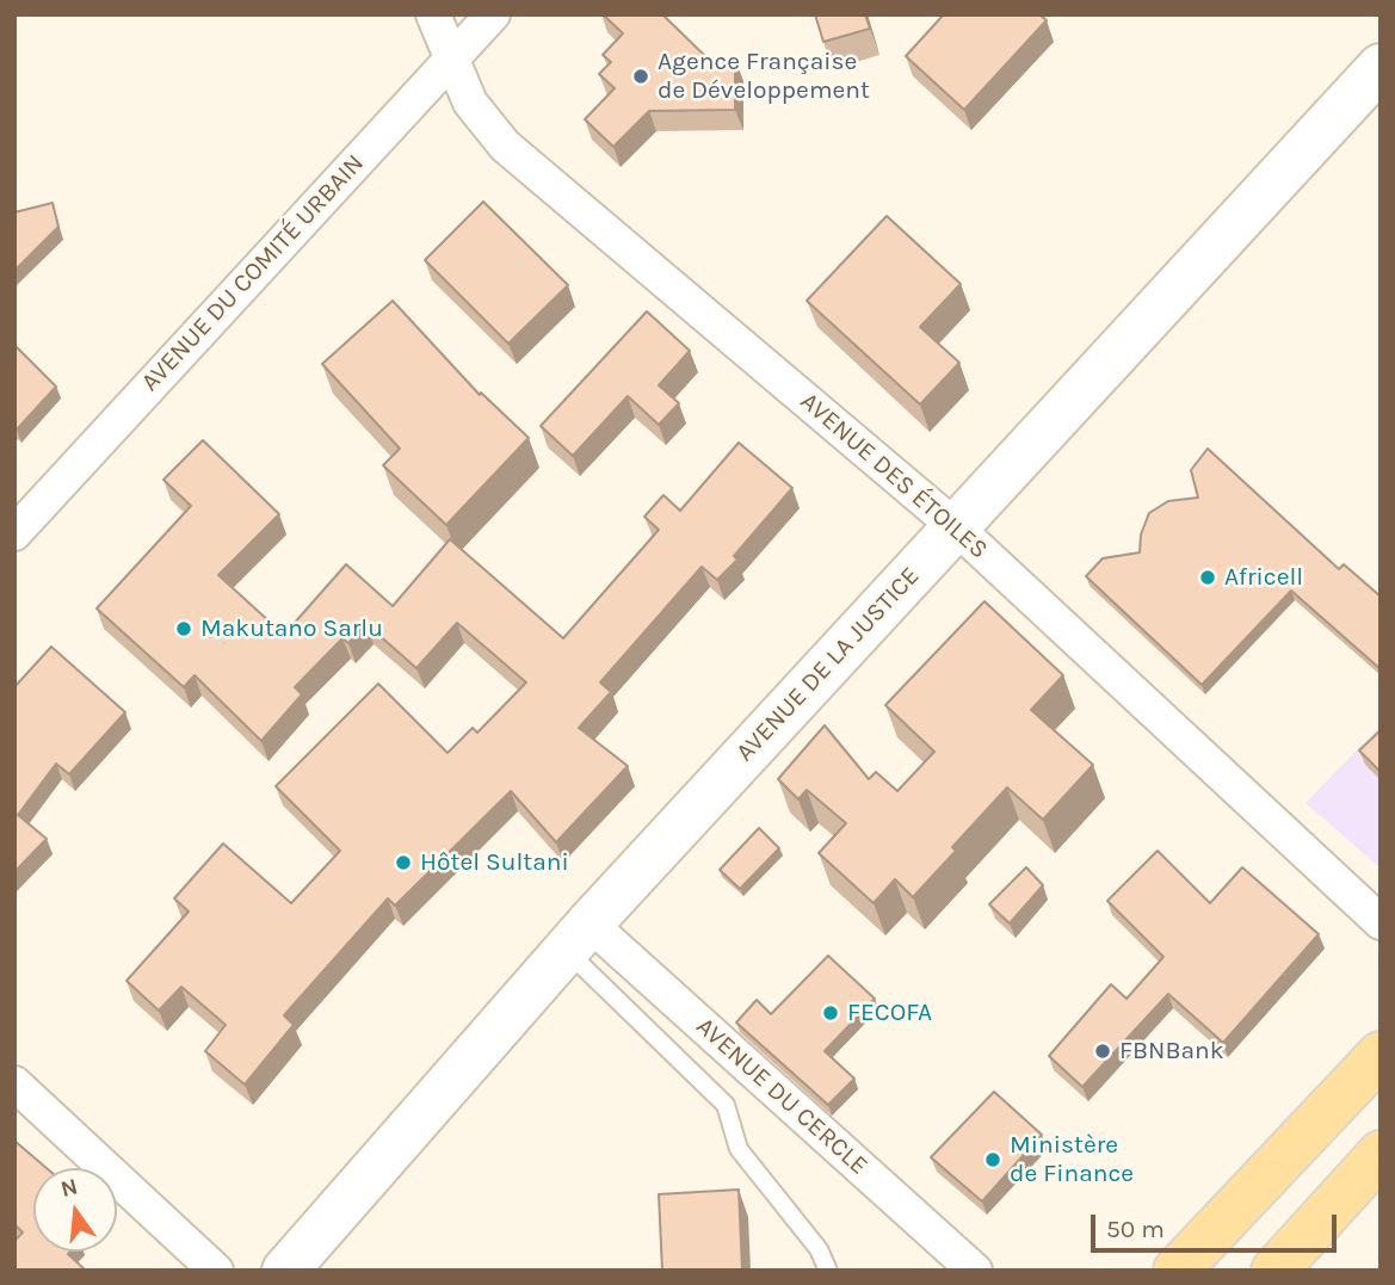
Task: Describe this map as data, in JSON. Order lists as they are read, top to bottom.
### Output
{
  "streets": {
    "main road": ["AVENUE DE LA JUSTICE"],
    "street": ["AVENUE DU COMITÉ URBAIN", "AVENUE DES ÉTOILES", "AVENUE DU CERCLE"]
  },
  "crossings": [
    ["AVENUE DU COMITÉ URBAIN", "AVENUE DES ÉTOILES"],
    ["AVENUE DES ÉTOILES", "AVENUE DE LA JUSTICE"],
    ["AVENUE DE LA JUSTICE", "AVENUE DU CERCLE"]
  ],
  "places": [
    "Agence Française de Développement",
    "Africell",
    "Makutano Sarlu",
    "Hôtel Sultani",
    "FECOFA",
    "FBNBank",
    "Ministère de Finance"
  ],
  "scale_bar": "50 m",
  "north": "top"
}
